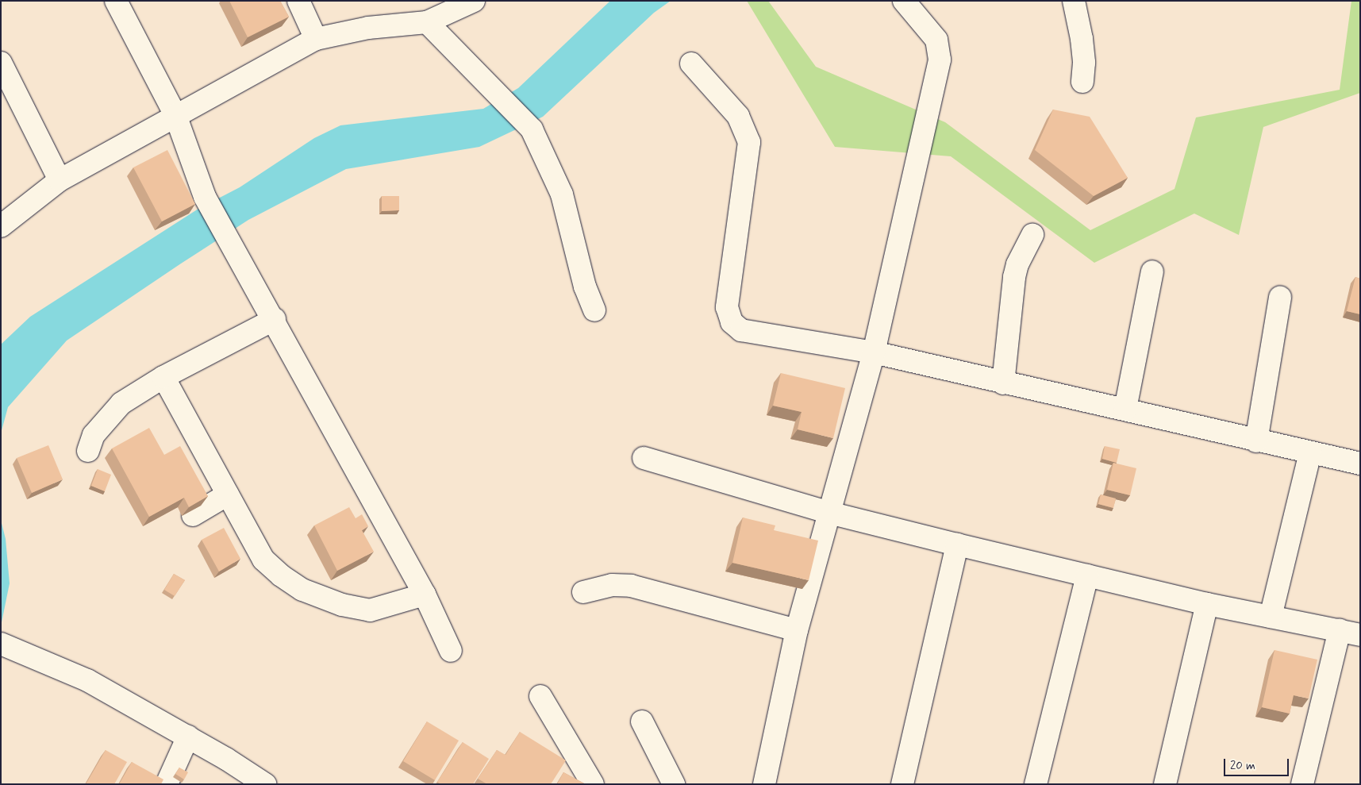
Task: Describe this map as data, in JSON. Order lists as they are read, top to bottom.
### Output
{
  "scale_bar": "20 m"
}
